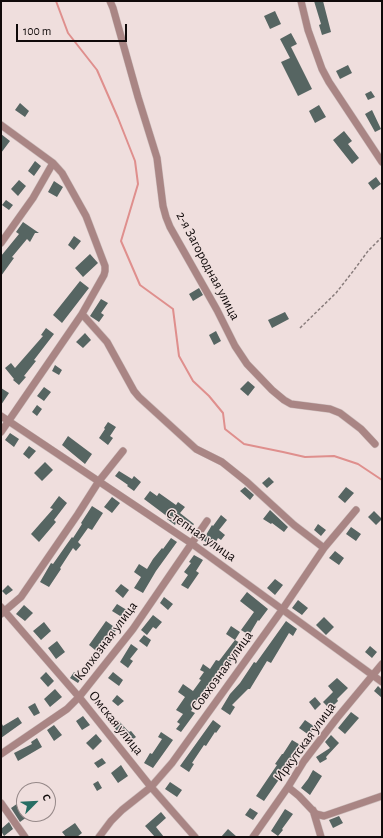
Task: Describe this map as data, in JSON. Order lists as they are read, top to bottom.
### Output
{
  "streets": {
    "street": [
      "2-я Загородная улица",
      "Степная улица",
      "Колхозная улица",
      "Совхозная улица",
      "Омская улица",
      "Иркутская улица"
    ]
  },
  "crossings": [
    ["Степная улица", "Колхозная улица"],
    ["Степная улица", "Совхозная улица"],
    ["Степная улица", "Иркутская улица"],
    ["Колхозная улица", "Омская улица"],
    ["Совхозная улица", "Омская улица"]
  ],
  "scale_bar": "100 m",
  "north": "top right"
}
